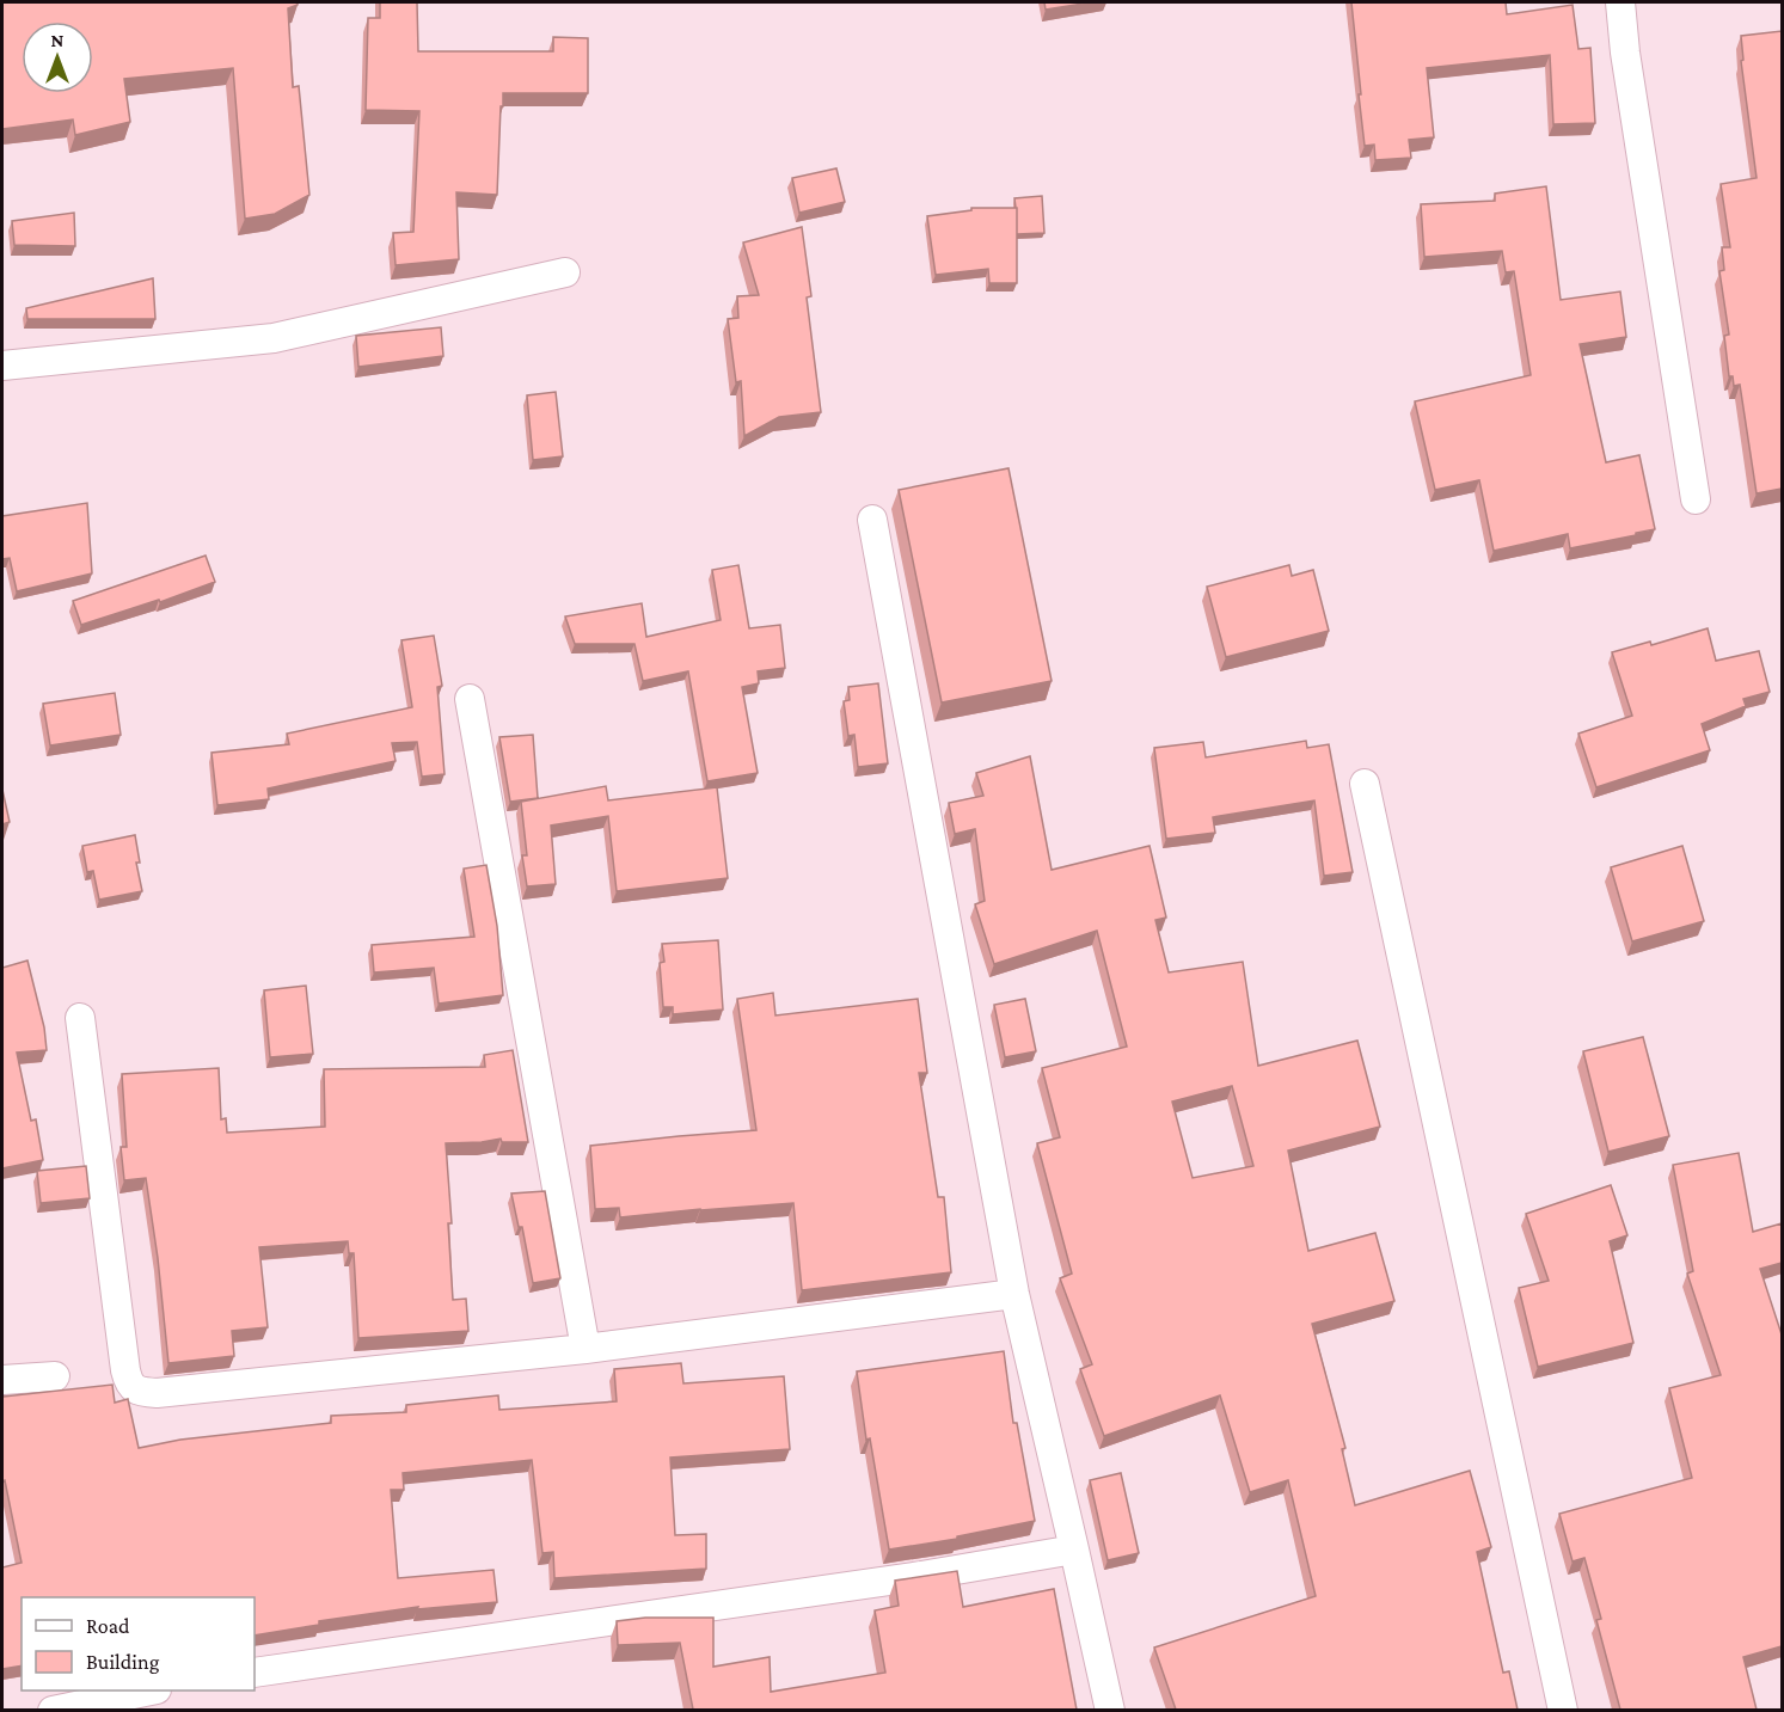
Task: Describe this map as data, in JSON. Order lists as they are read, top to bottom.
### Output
{
  "legend": ["Road", "Building"],
  "north": "top"
}
